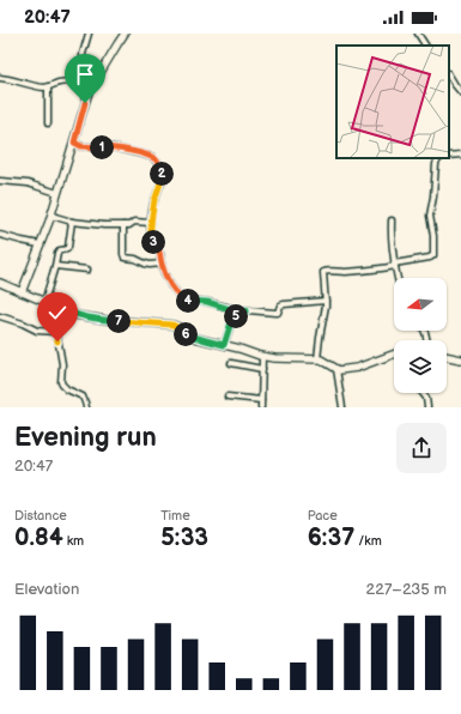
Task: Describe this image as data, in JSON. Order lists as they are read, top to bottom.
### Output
{
  "north": "left",
  "page": {
    "status": "20:47",
    "pins": [
      "1",
      "2",
      "3",
      "4",
      "5",
      "7",
      "6"
    ],
    "heading": ["Evening run", "20:47"],
    "stats": [
      ["Distance", "0.84 km"],
      ["Time", "5:33"],
      ["Pace", "6:37 /km"]
    ],
    "chart": ["Elevation", "227–235 m"]
  }
}
